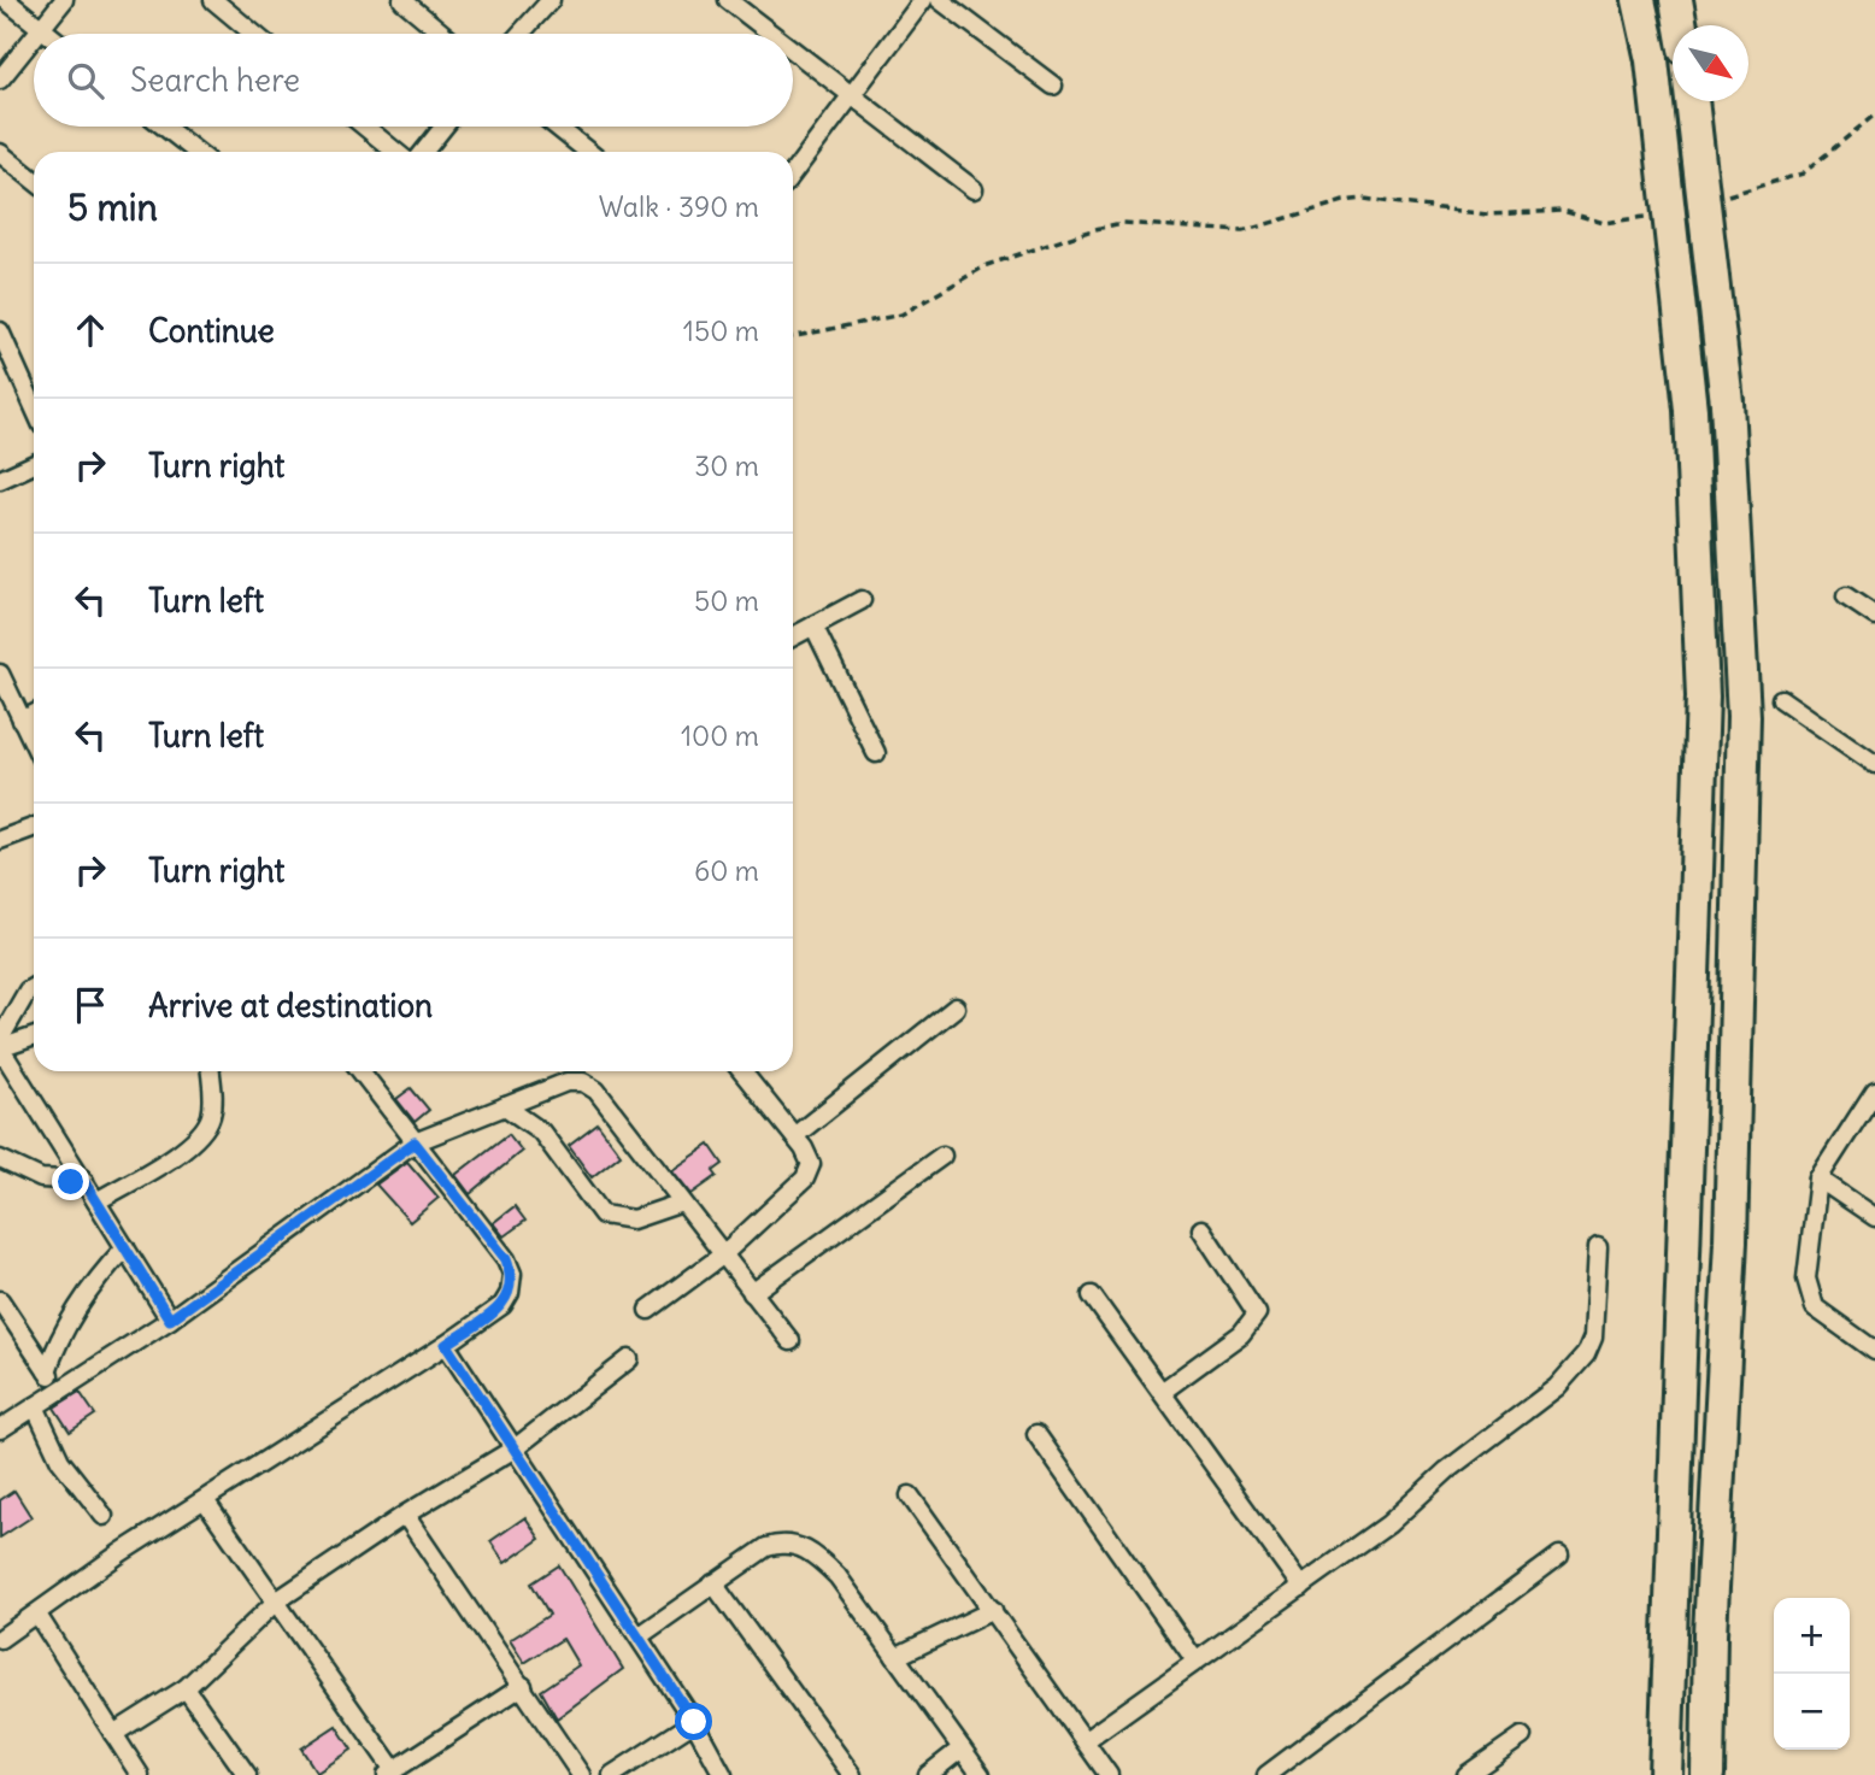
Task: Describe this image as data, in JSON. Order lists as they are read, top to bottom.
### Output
{
  "north": "bottom right",
  "page": {
    "search": "Search here",
    "heading": ["5 min", "Walk · 390 m"],
    "list": [
      ["Continue", "150 m"],
      ["Turn right", "30 m"],
      ["Turn left", "50 m"],
      ["Turn left", "100 m"],
      ["Turn right", "60 m"],
      "Arrive at destination"
    ],
    "map_buttons": ["+", "−"]
  }
}
